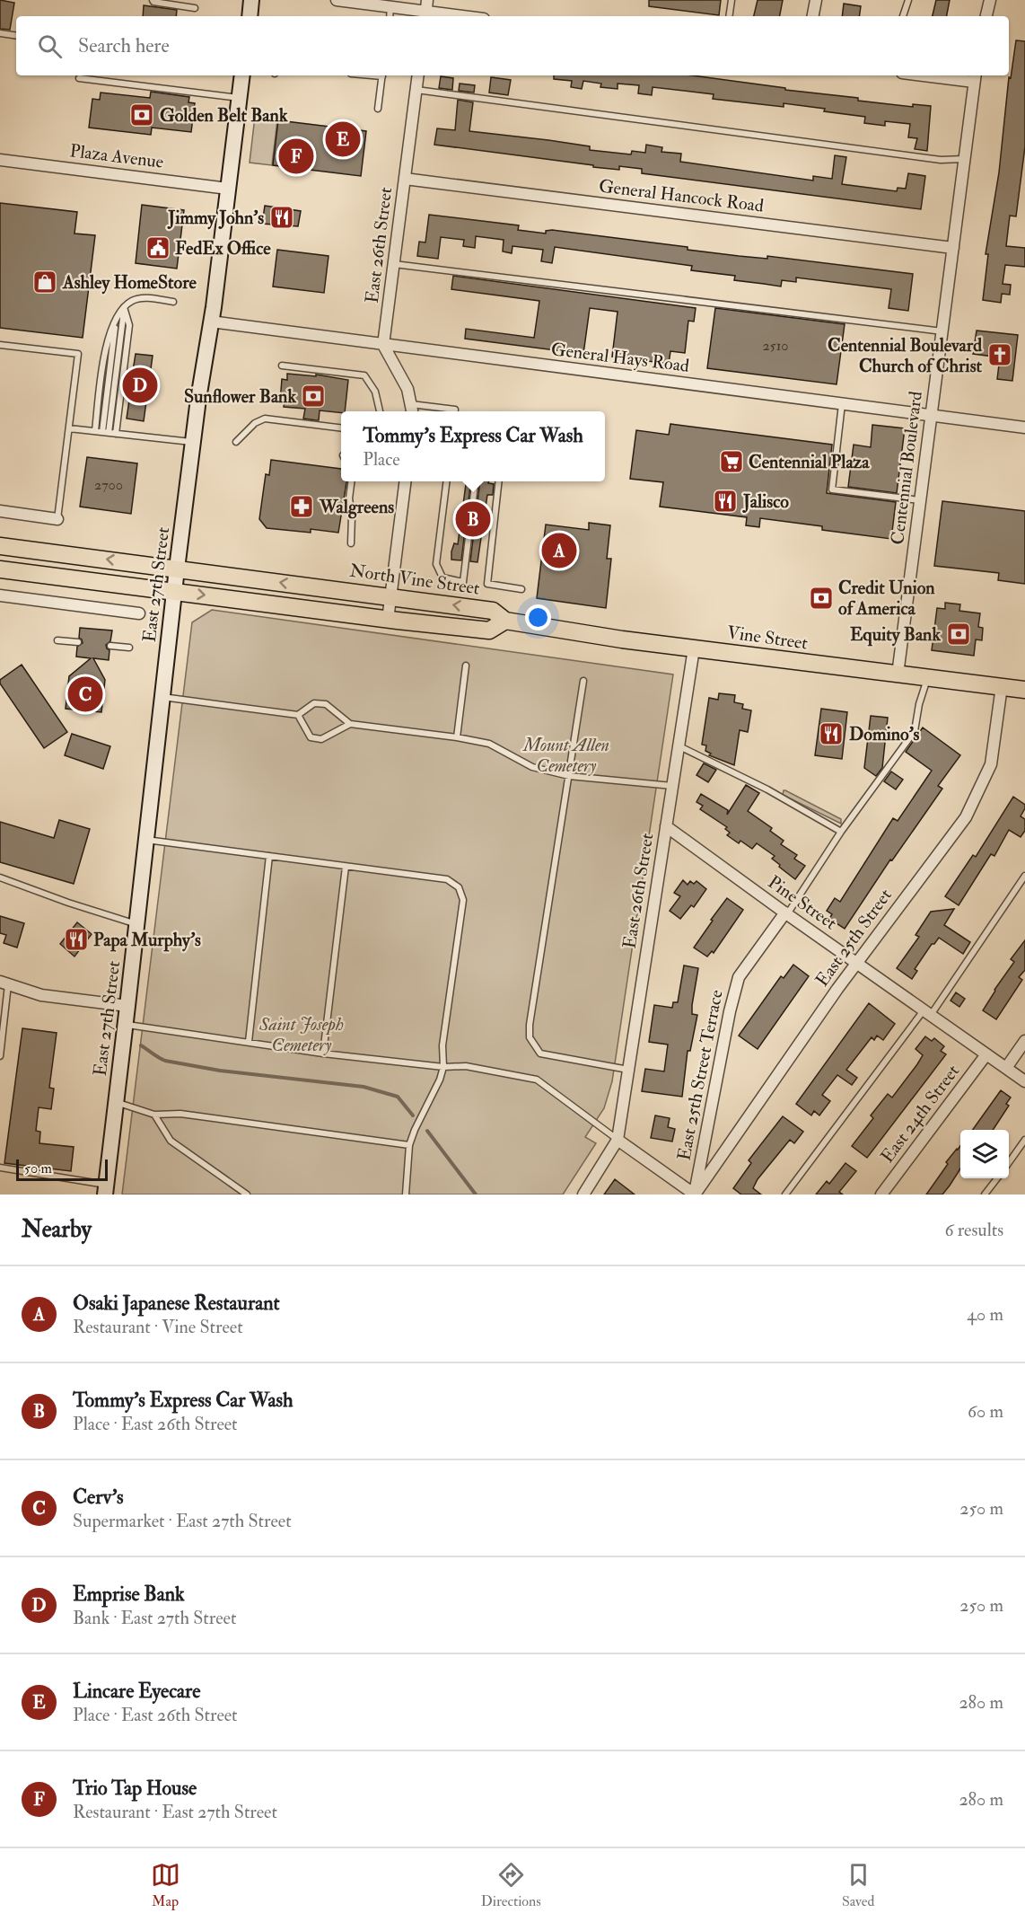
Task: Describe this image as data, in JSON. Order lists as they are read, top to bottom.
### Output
{
  "streets": {
    "main road": ["North Vine Street", "East 27th Street", "Vine Street"],
    "street": [
      "Plaza Avenue",
      "General Hancock Road",
      "East 26th Street",
      "General Hays Road",
      "Centennial Boulevard",
      "Pine Street",
      "East 25th Street",
      "East 25th Street Terrace",
      "East 24th Street"
    ]
  },
  "crossings": [
    ["Plaza Avenue", "East 27th Street"],
    ["General Hancock Road", "East 26th Street"],
    ["General Hancock Road", "Centennial Boulevard"],
    ["East 26th Street", "General Hays Road"],
    ["East 26th Street", "Vine Street"],
    ["East 26th Street", "Pine Street"],
    ["General Hays Road", "Centennial Boulevard"],
    ["General Hays Road", "East 27th Street"],
    ["Centennial Boulevard", "Vine Street"],
    ["North Vine Street", "East 27th Street"],
    ["North Vine Street", "Vine Street"],
    ["Vine Street", "East 25th Street"],
    ["Pine Street", "East 25th Street"],
    ["Pine Street", "East 25th Street Terrace"],
    ["Pine Street", "East 24th Street"],
    ["East 25th Street", "East 25th Street Terrace"]
  ],
  "parks": ["Mount Allen Cemetery", "Saint Joseph Cemetery"],
  "places": {
    "bank": [
      "Golden Belt Bank",
      "Sunflower Bank",
      "Credit Union of America",
      "Equity Bank"
    ],
    "restaurant": [
      "Jimmy John's",
      "Jalisco",
      "Domino's",
      "Papa Murphy's"
    ],
    "public building": ["FedEx Office"],
    "shop": ["Ashley HomeStore"],
    "church": ["Centennial Boulevard Church of Christ"],
    "supermarket": ["Centennial Plaza"],
    "pharmacy": ["Walgreens"]
  },
  "house_numbers": ["2510", "2700"],
  "scale_bar": "50 m",
  "page": {
    "search": "Search here",
    "pins": [
      "E",
      "F",
      "D",
      "B",
      "A",
      "C"
    ],
    "popup": ["Tommy's Express Car Wash", "Place"],
    "scale": "50 m",
    "heading": ["Nearby", "6 results"],
    "list": [
      {
        "mark": "A",
        "name": "Osaki Japanese Restaurant",
        "note": "Restaurant · Vine Street",
        "value": "40 m"
      },
      {
        "mark": "B",
        "name": "Tommy's Express Car Wash",
        "note": "Place · East 26th Street",
        "value": "60 m"
      },
      {
        "mark": "C",
        "name": "Cerv's",
        "note": "Supermarket · East 27th Street",
        "value": "250 m"
      },
      {
        "mark": "D",
        "name": "Emprise Bank",
        "note": "Bank · East 27th Street",
        "value": "250 m"
      },
      {
        "mark": "E",
        "name": "Lincare Eyecare",
        "note": "Place · East 26th Street",
        "value": "280 m"
      },
      {
        "mark": "F",
        "name": "Trio Tap House",
        "note": "Restaurant · East 27th Street",
        "value": "280 m"
      }
    ],
    "nav": ["Map", "Directions", "Saved"]
  }
}
